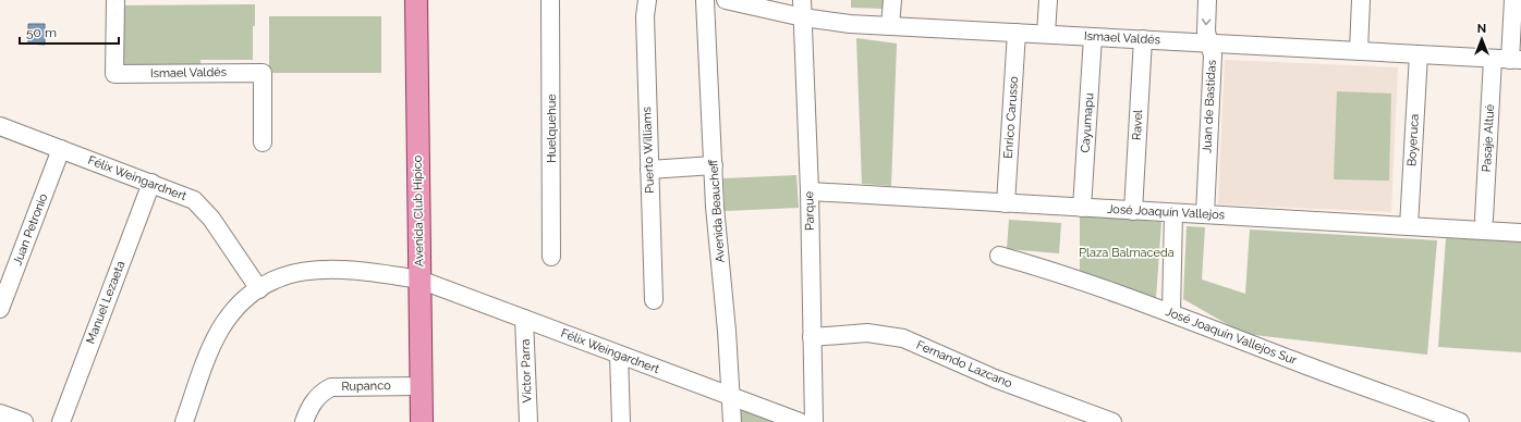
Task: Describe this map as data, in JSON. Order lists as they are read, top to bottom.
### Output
{
  "streets": {
    "main road": ["Avenida Club Hípico"],
    "street": [
      "Ismael Valdés",
      "Juan de Bastidas",
      "Enrico Carusso",
      "Cayumapu",
      "Ravel",
      "Huelquehue",
      "Pasaje Altué",
      "Boyeruca",
      "Puerto Williams",
      "Félix Weingardnert",
      "Avenida Beaucheff",
      "Parque",
      "José Joaquín Vallejos",
      "Juan Petronio",
      "Manuel Lezaeta",
      "José Joaquín Vallejos Sur",
      "Fernando Lazcano",
      "Víctor Parra",
      "Rupanco"
    ]
  },
  "crossings": [
    ["Ismael Valdés", "Juan de Bastidas"],
    ["Ismael Valdés", "Enrico Carusso"],
    ["Ismael Valdés", "Cayumapu"],
    ["Ismael Valdés", "Ravel"],
    ["Ismael Valdés", "Pasaje Altué"],
    ["Ismael Valdés", "Boyeruca"],
    ["Ismael Valdés", "Parque"],
    ["Juan de Bastidas", "José Joaquín Vallejos"],
    ["Enrico Carusso", "José Joaquín Vallejos"],
    ["Cayumapu", "José Joaquín Vallejos"],
    ["Ravel", "José Joaquín Vallejos"],
    ["Boyeruca", "José Joaquín Vallejos"],
    ["Félix Weingardnert", "Avenida Club Hípico"],
    ["Félix Weingardnert", "Avenida Beaucheff"],
    ["Félix Weingardnert", "Juan Petronio"],
    ["Félix Weingardnert", "Manuel Lezaeta"],
    ["Félix Weingardnert", "Víctor Parra"],
    ["Avenida Club Hípico", "Rupanco"],
    ["Parque", "José Joaquín Vallejos"],
    ["Parque", "Fernando Lazcano"]
  ],
  "parks": ["Plaza Balmaceda"],
  "scale_bar": "50 m",
  "north": "top"
}
